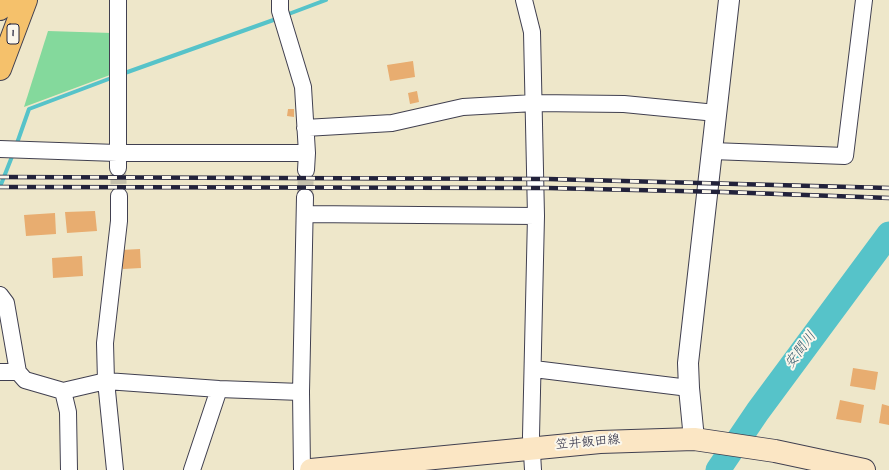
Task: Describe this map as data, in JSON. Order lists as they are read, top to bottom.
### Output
{
  "streets": {
    "highway": ["1"],
    "main road": ["笠井飯田線"]
  },
  "water": ["安間川"]
}
